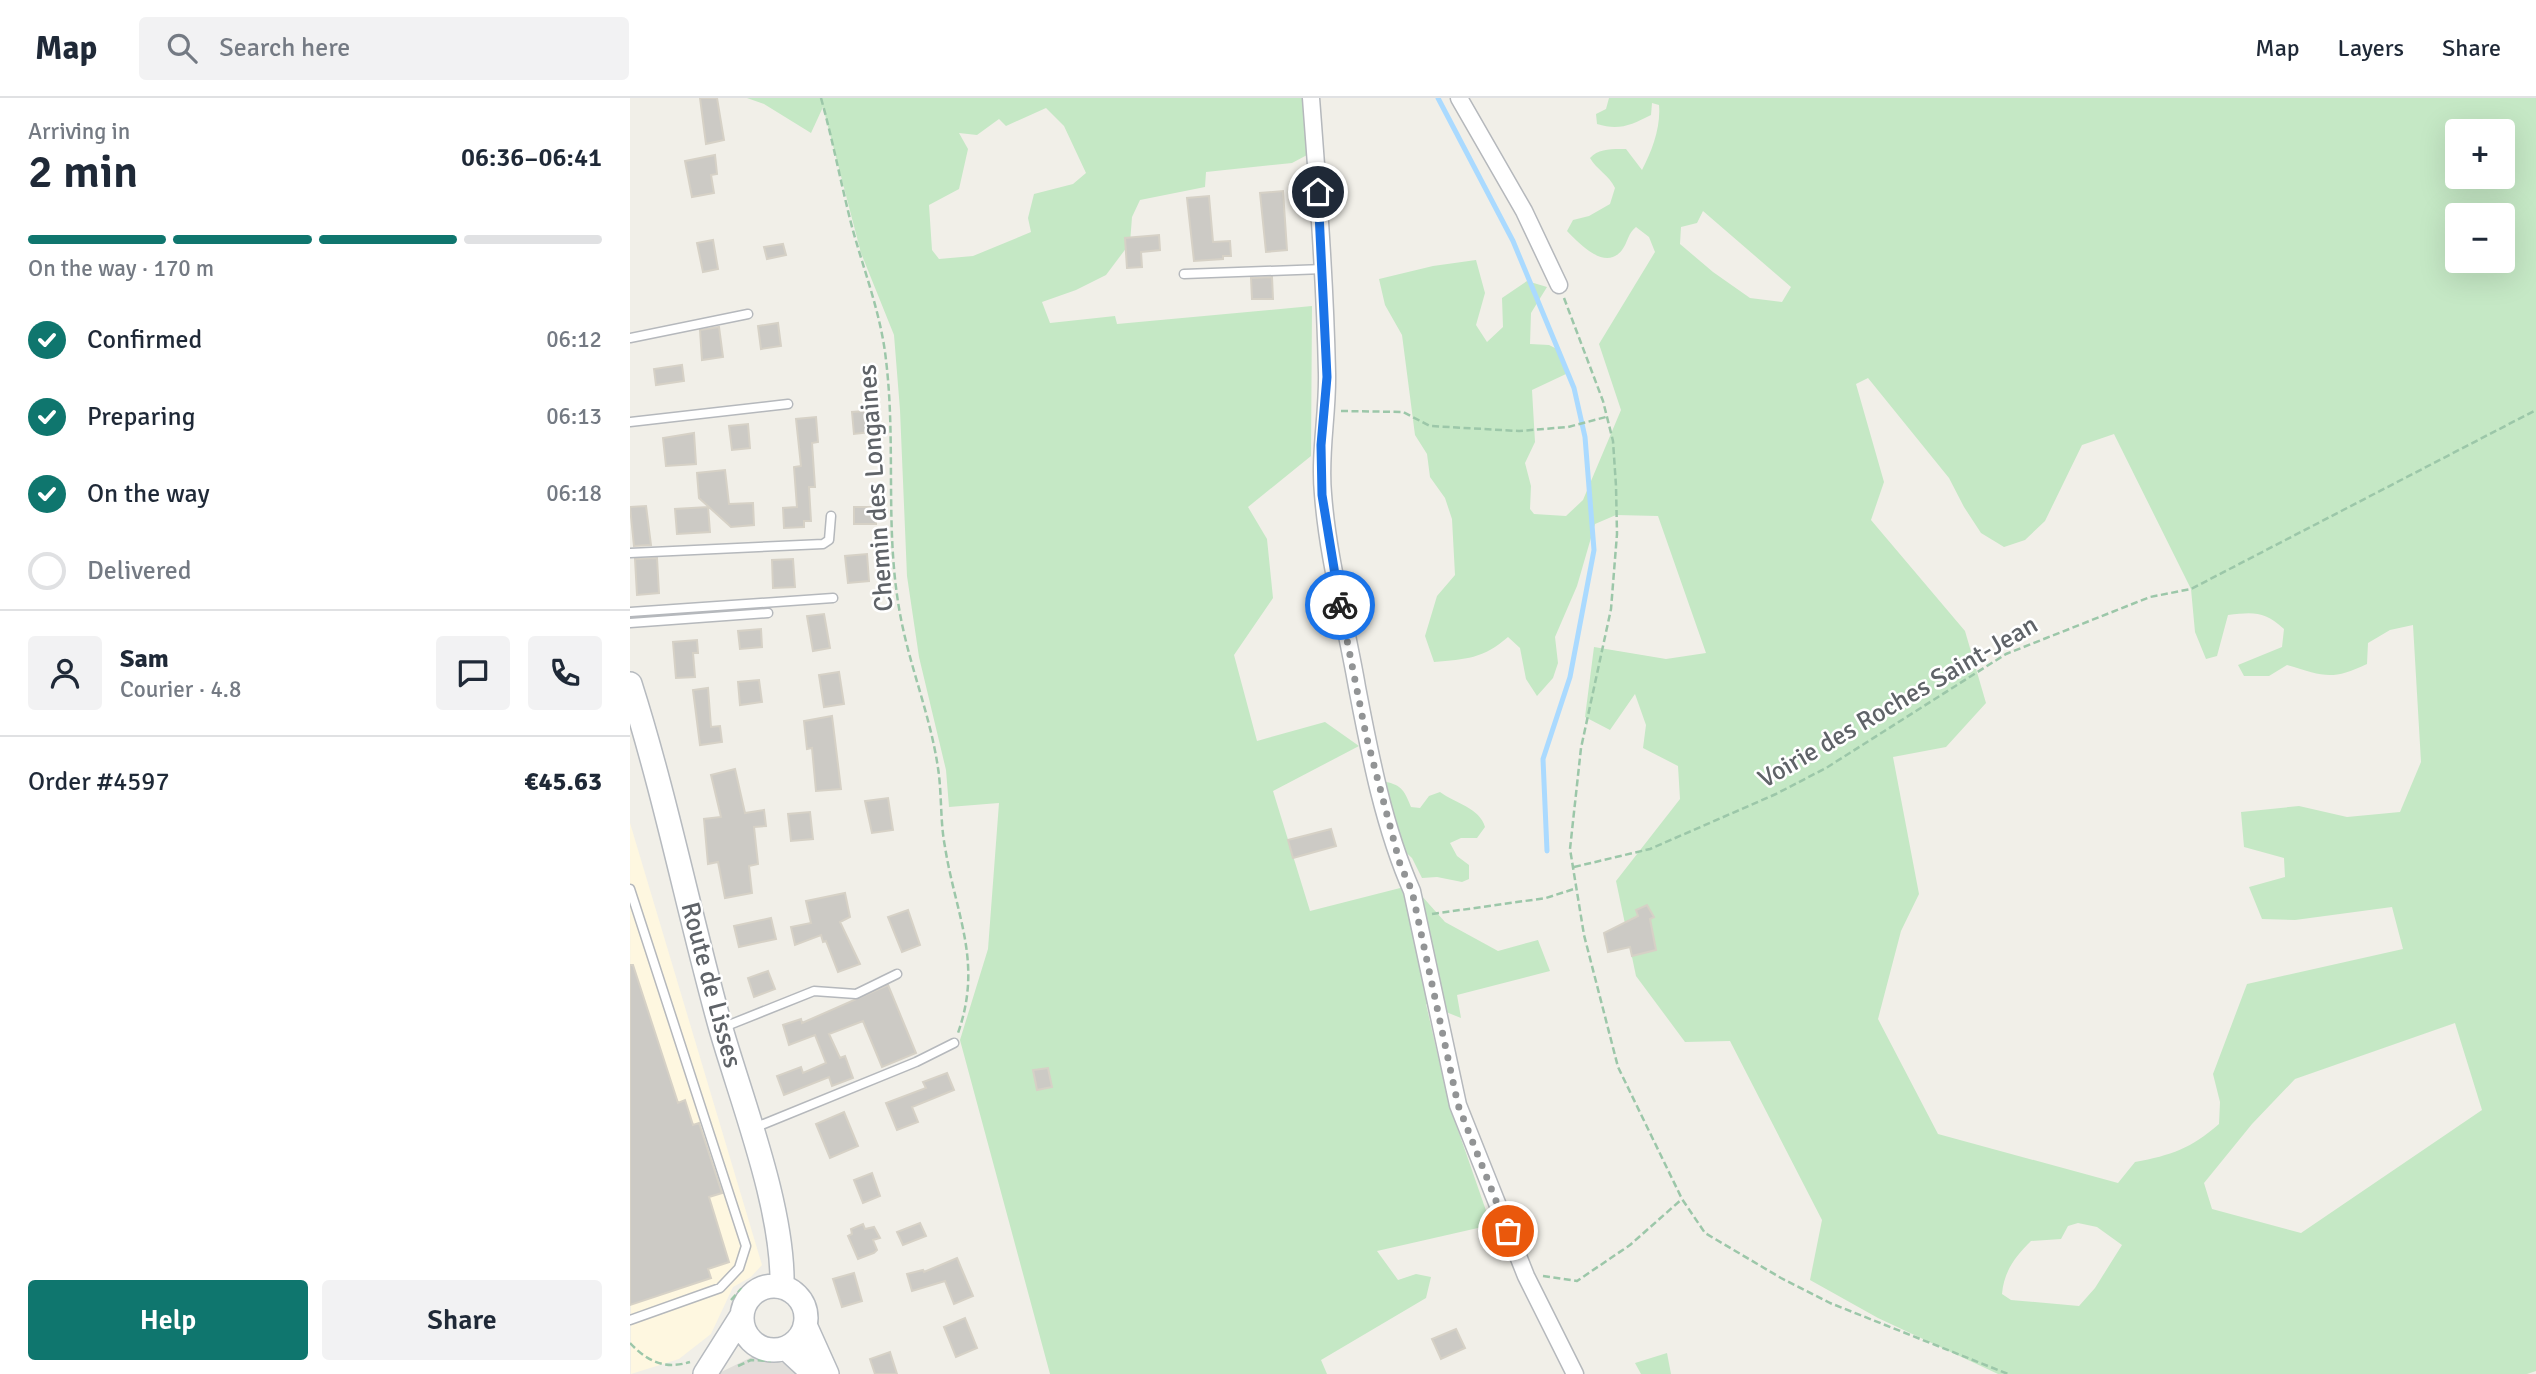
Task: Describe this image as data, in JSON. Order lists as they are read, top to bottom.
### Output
{
  "streets": {
    "street": ["Route de Lisses"],
    "path": ["Chemin des Longaines", "Voirie des Roches Saint-Jean"]
  },
  "page": {
    "header": "Map",
    "search": "Search here",
    "nav": ["Map", "Layers", "Share"],
    "heading": ["2 min", "Arriving in", "06:36–06:41"],
    "panel": [
      "Sam",
      "Courier · 4.8",
      "Order #4597",
      "€45.63"
    ],
    "map_buttons": ["+", "−"],
    "bar": "On the way · 170 m",
    "list": [
      ["Confirmed", "06:12"],
      ["Preparing", "06:13"],
      ["On the way", "06:18"],
      "Delivered"
    ],
    "buttons": ["Help", "Share"]
  }
}
